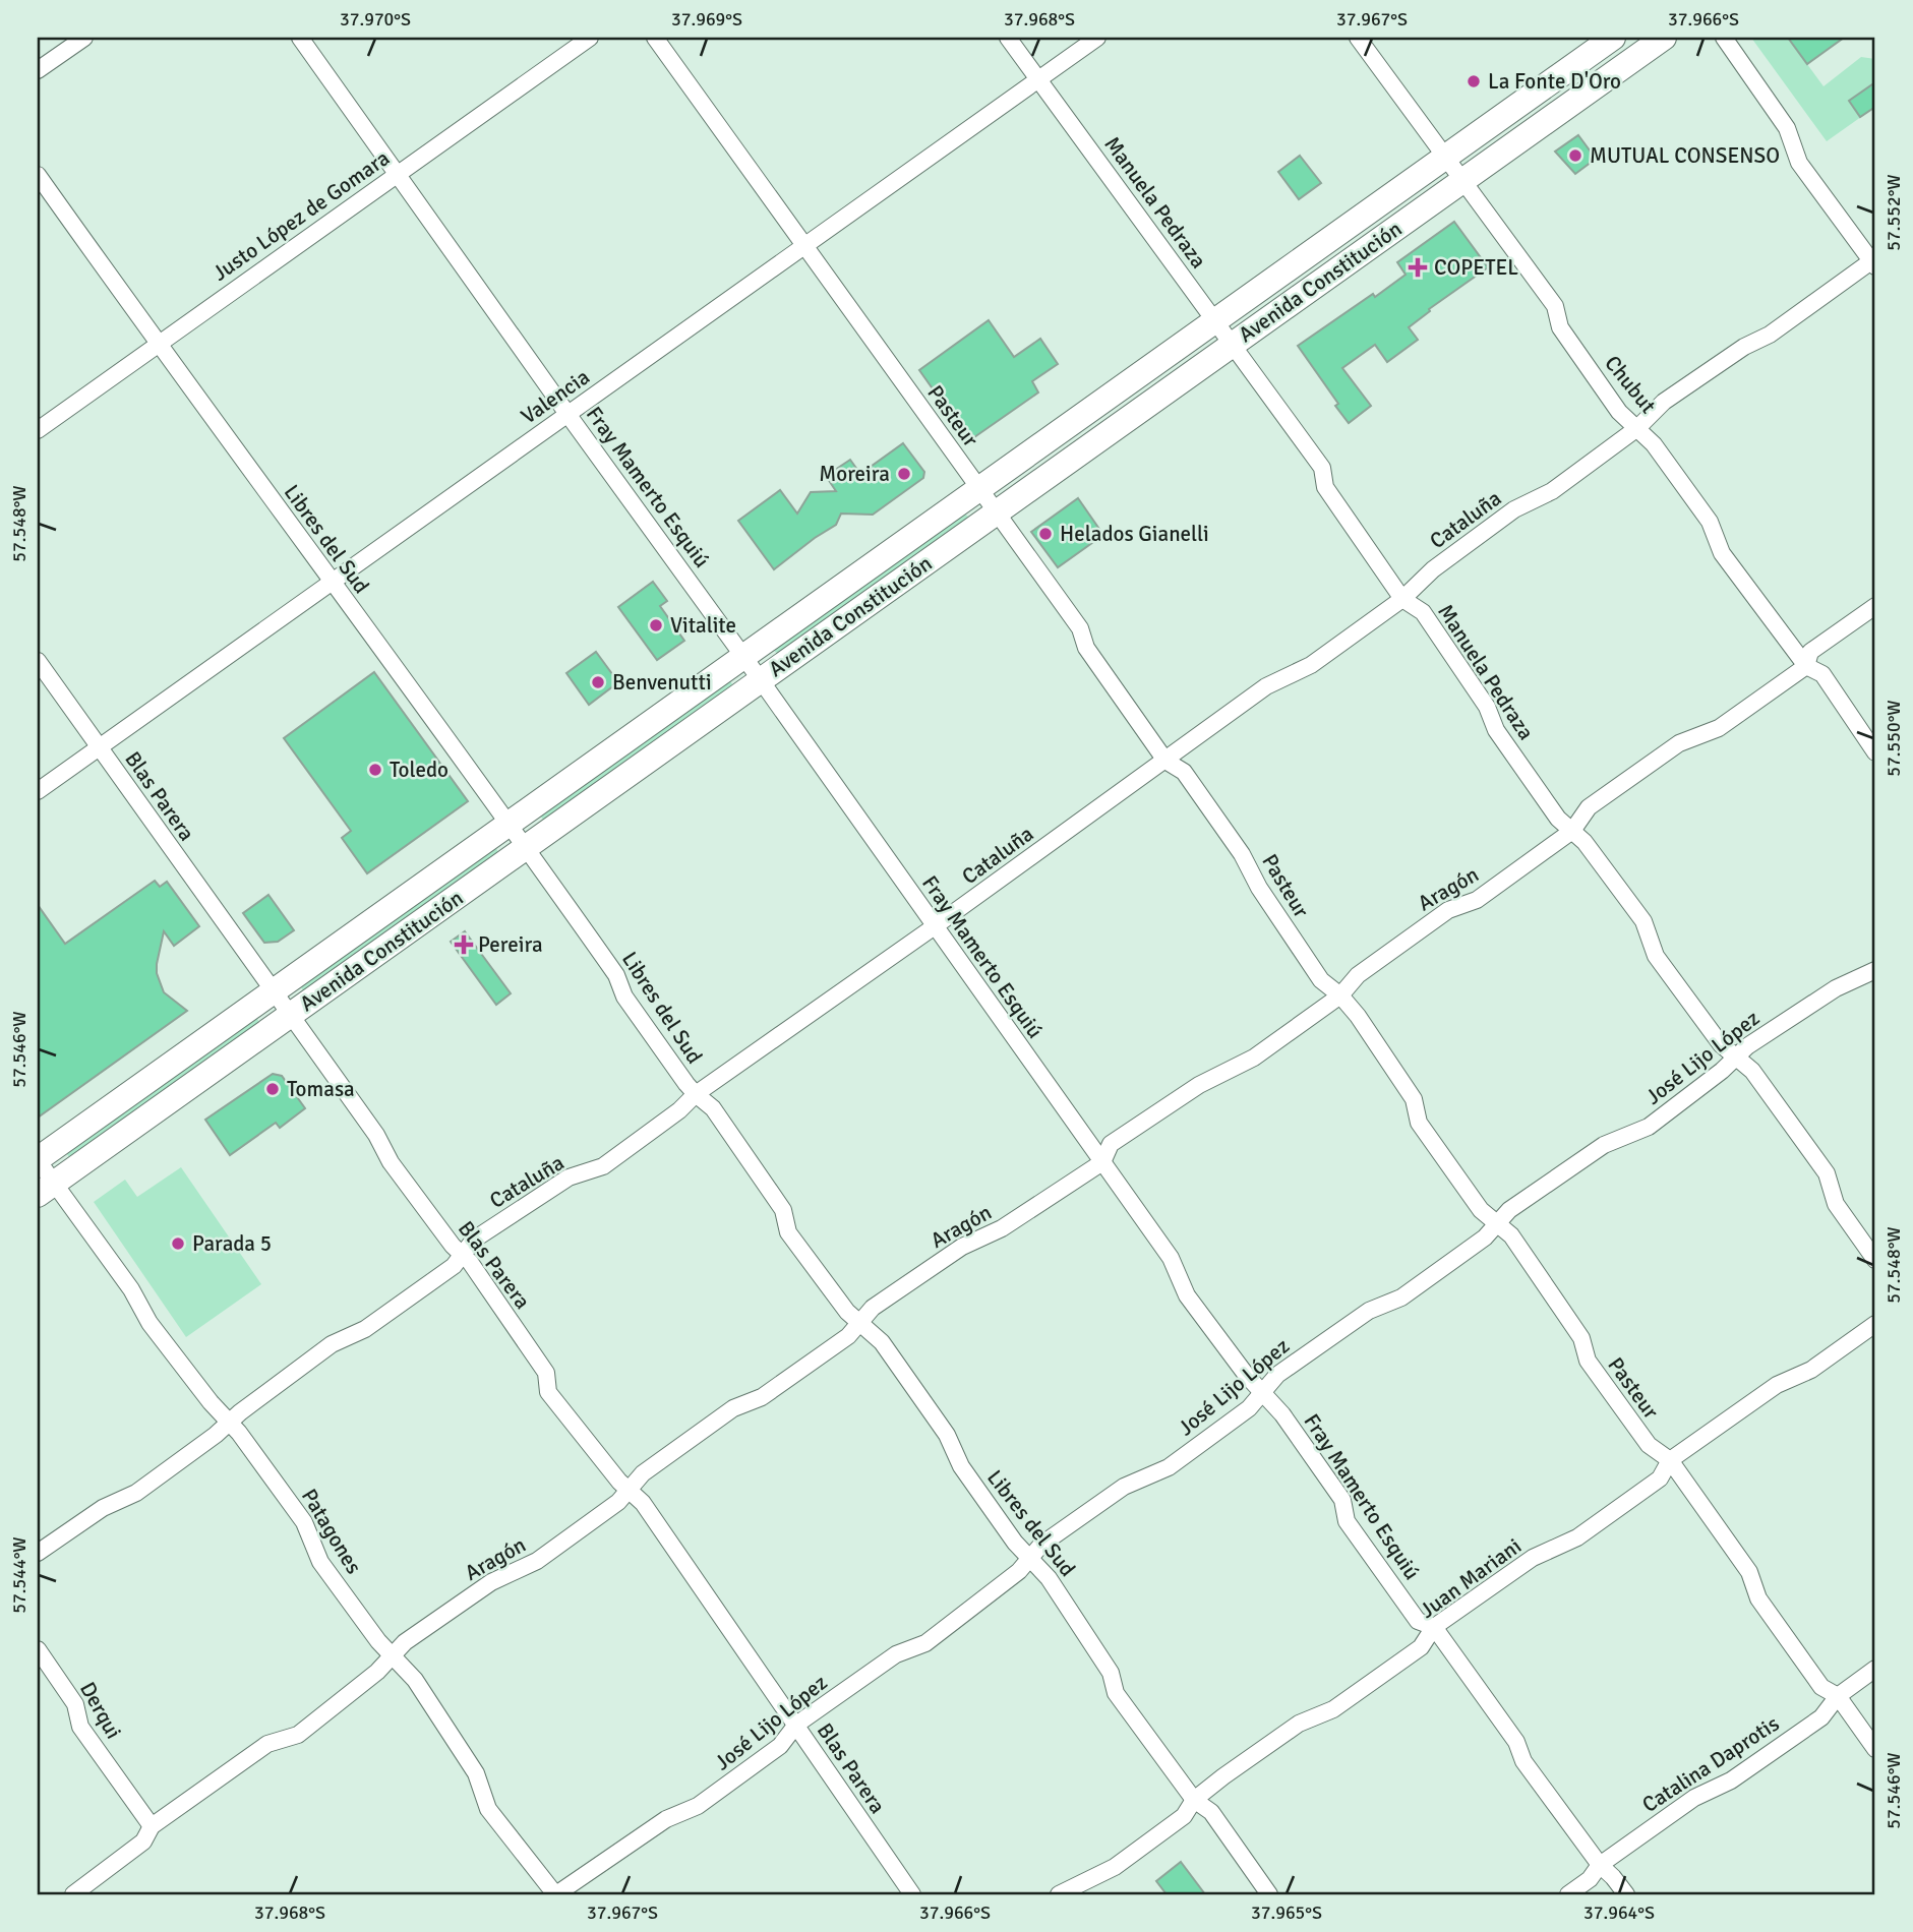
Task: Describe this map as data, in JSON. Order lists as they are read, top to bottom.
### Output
{
  "streets": {
    "main road": ["Avenida Constitución"],
    "street": [
      "Manuela Pedraza",
      "Justo López de Gomara",
      "Chubut",
      "Valencia",
      "Pasteur",
      "Fray Mamerto Esquiú",
      "Cataluña",
      "Libres del Sud",
      "Blas Parera",
      "Aragón",
      "José Lijo López",
      "Patagones",
      "Juan Mariani",
      "Derqui",
      "Catalina Daprotis"
    ]
  },
  "crossings": [
    ["Manuela Pedraza", "Avenida Constitución"],
    ["Manuela Pedraza", "Valencia"],
    ["Manuela Pedraza", "Cataluña"],
    ["Manuela Pedraza", "Aragón"],
    ["Manuela Pedraza", "José Lijo López"],
    ["Justo López de Gomara", "Fray Mamerto Esquiú"],
    ["Justo López de Gomara", "Libres del Sud"],
    ["Avenida Constitución", "Chubut"],
    ["Avenida Constitución", "Pasteur"],
    ["Avenida Constitución", "Fray Mamerto Esquiú"],
    ["Avenida Constitución", "Libres del Sud"],
    ["Avenida Constitución", "Blas Parera"],
    ["Avenida Constitución", "Patagones"],
    ["Chubut", "Cataluña"],
    ["Chubut", "Aragón"],
    ["Valencia", "Pasteur"],
    ["Valencia", "Fray Mamerto Esquiú"],
    ["Valencia", "Libres del Sud"],
    ["Valencia", "Blas Parera"],
    ["Pasteur", "Cataluña"],
    ["Pasteur", "Aragón"],
    ["Pasteur", "José Lijo López"],
    ["Pasteur", "Juan Mariani"],
    ["Pasteur", "Catalina Daprotis"],
    ["Fray Mamerto Esquiú", "Cataluña"],
    ["Fray Mamerto Esquiú", "Aragón"],
    ["Fray Mamerto Esquiú", "José Lijo López"],
    ["Fray Mamerto Esquiú", "Juan Mariani"],
    ["Fray Mamerto Esquiú", "Catalina Daprotis"],
    ["Cataluña", "Libres del Sud"],
    ["Cataluña", "Blas Parera"],
    ["Cataluña", "Patagones"],
    ["Libres del Sud", "Aragón"],
    ["Libres del Sud", "José Lijo López"],
    ["Libres del Sud", "Juan Mariani"],
    ["Blas Parera", "Aragón"],
    ["Blas Parera", "José Lijo López"],
    ["Aragón", "Patagones"],
    ["Aragón", "Derqui"],
    ["José Lijo López", "Patagones"]
  ],
  "places": {
    "other": [
      "La Fonte D'Oro",
      "MUTUAL CONSENSO",
      "Moreira",
      "Helados Gianelli",
      "Vitalite",
      "Benvenutti",
      "Toledo",
      "Tomasa",
      "Parada 5"
    ],
    "health": ["COPETEL", "Pereira"]
  },
  "coordinates": [
    "37.970°S",
    "37.969°S",
    "37.968°S",
    "37.967°S",
    "37.966°S",
    "57.552°W",
    "57.548°W",
    "57.550°W",
    "57.546°W",
    "57.544°W",
    "37.965°S",
    "37.964°S"
  ]
}
